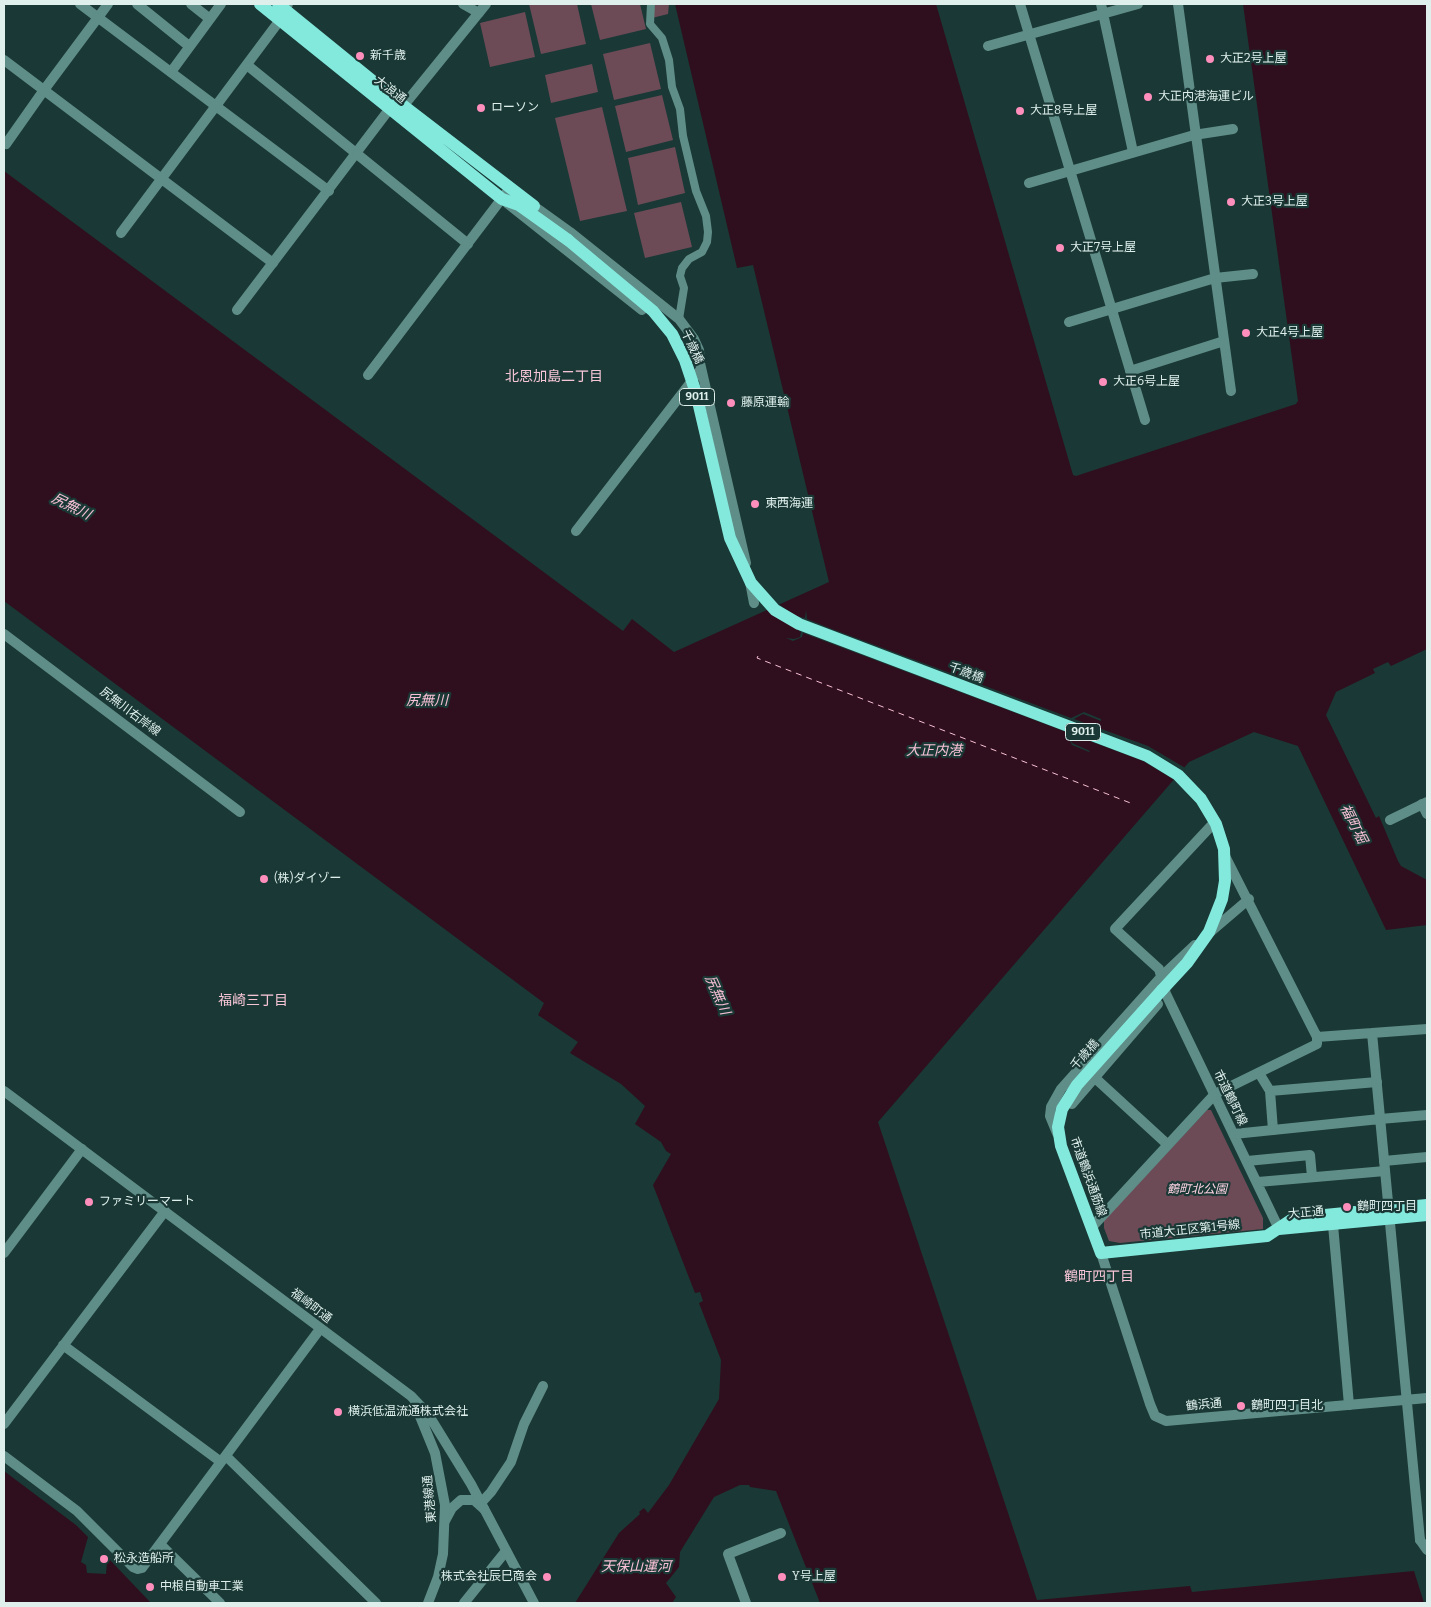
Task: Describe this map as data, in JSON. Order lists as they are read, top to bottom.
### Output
{
  "streets": {
    "main road": [
      "大浪通",
      "千歳橋",
      "9011",
      "市道鶴浜通筋線",
      "大正通",
      "市道大正区第1号線"
    ],
    "street": [
      "尻無川右岸線",
      "市道鶴町線",
      "福崎町通",
      "鶴浜通",
      "東港線通"
    ]
  },
  "crossings": [
    ["大浪通", "千歳橋"],
    ["千歳橋", "市道鶴浜通筋線"],
    ["市道鶴町線", "大正通"],
    ["市道鶴町線", "市道大正区第1号線"],
    ["市道鶴浜通筋線", "市道大正区第1号線"],
    ["市道鶴浜通筋線", "鶴浜通"],
    ["大正通", "市道大正区第1号線"],
    ["市道大正区第1号線", "鶴浜通"],
    ["福崎町通", "東港線通"]
  ],
  "districts": ["北恩加島二丁目", "福崎三丁目", "鶴町四丁目"],
  "water": [
    "尻無川",
    "大正内港",
    "福町堀",
    "天保山運河"
  ],
  "parks": ["鶴町北公園"],
  "places": [
    "新千歳",
    "大正2号上屋",
    "大正内港海運ビル",
    "ローソン",
    "大正8号上屋",
    "大正3号上屋",
    "大正7号上屋",
    "大正4号上屋",
    "大正6号上屋",
    "藤原運輸",
    "東西海運",
    "(株)ダイゾー",
    "ファミリーマート",
    "鶴町四丁目",
    "鶴町四丁目北",
    "横浜低温流通株式会社",
    "松永造船所",
    "株式会社辰巳商会",
    "Y号上屋",
    "中根自動車工業"
  ]
}
